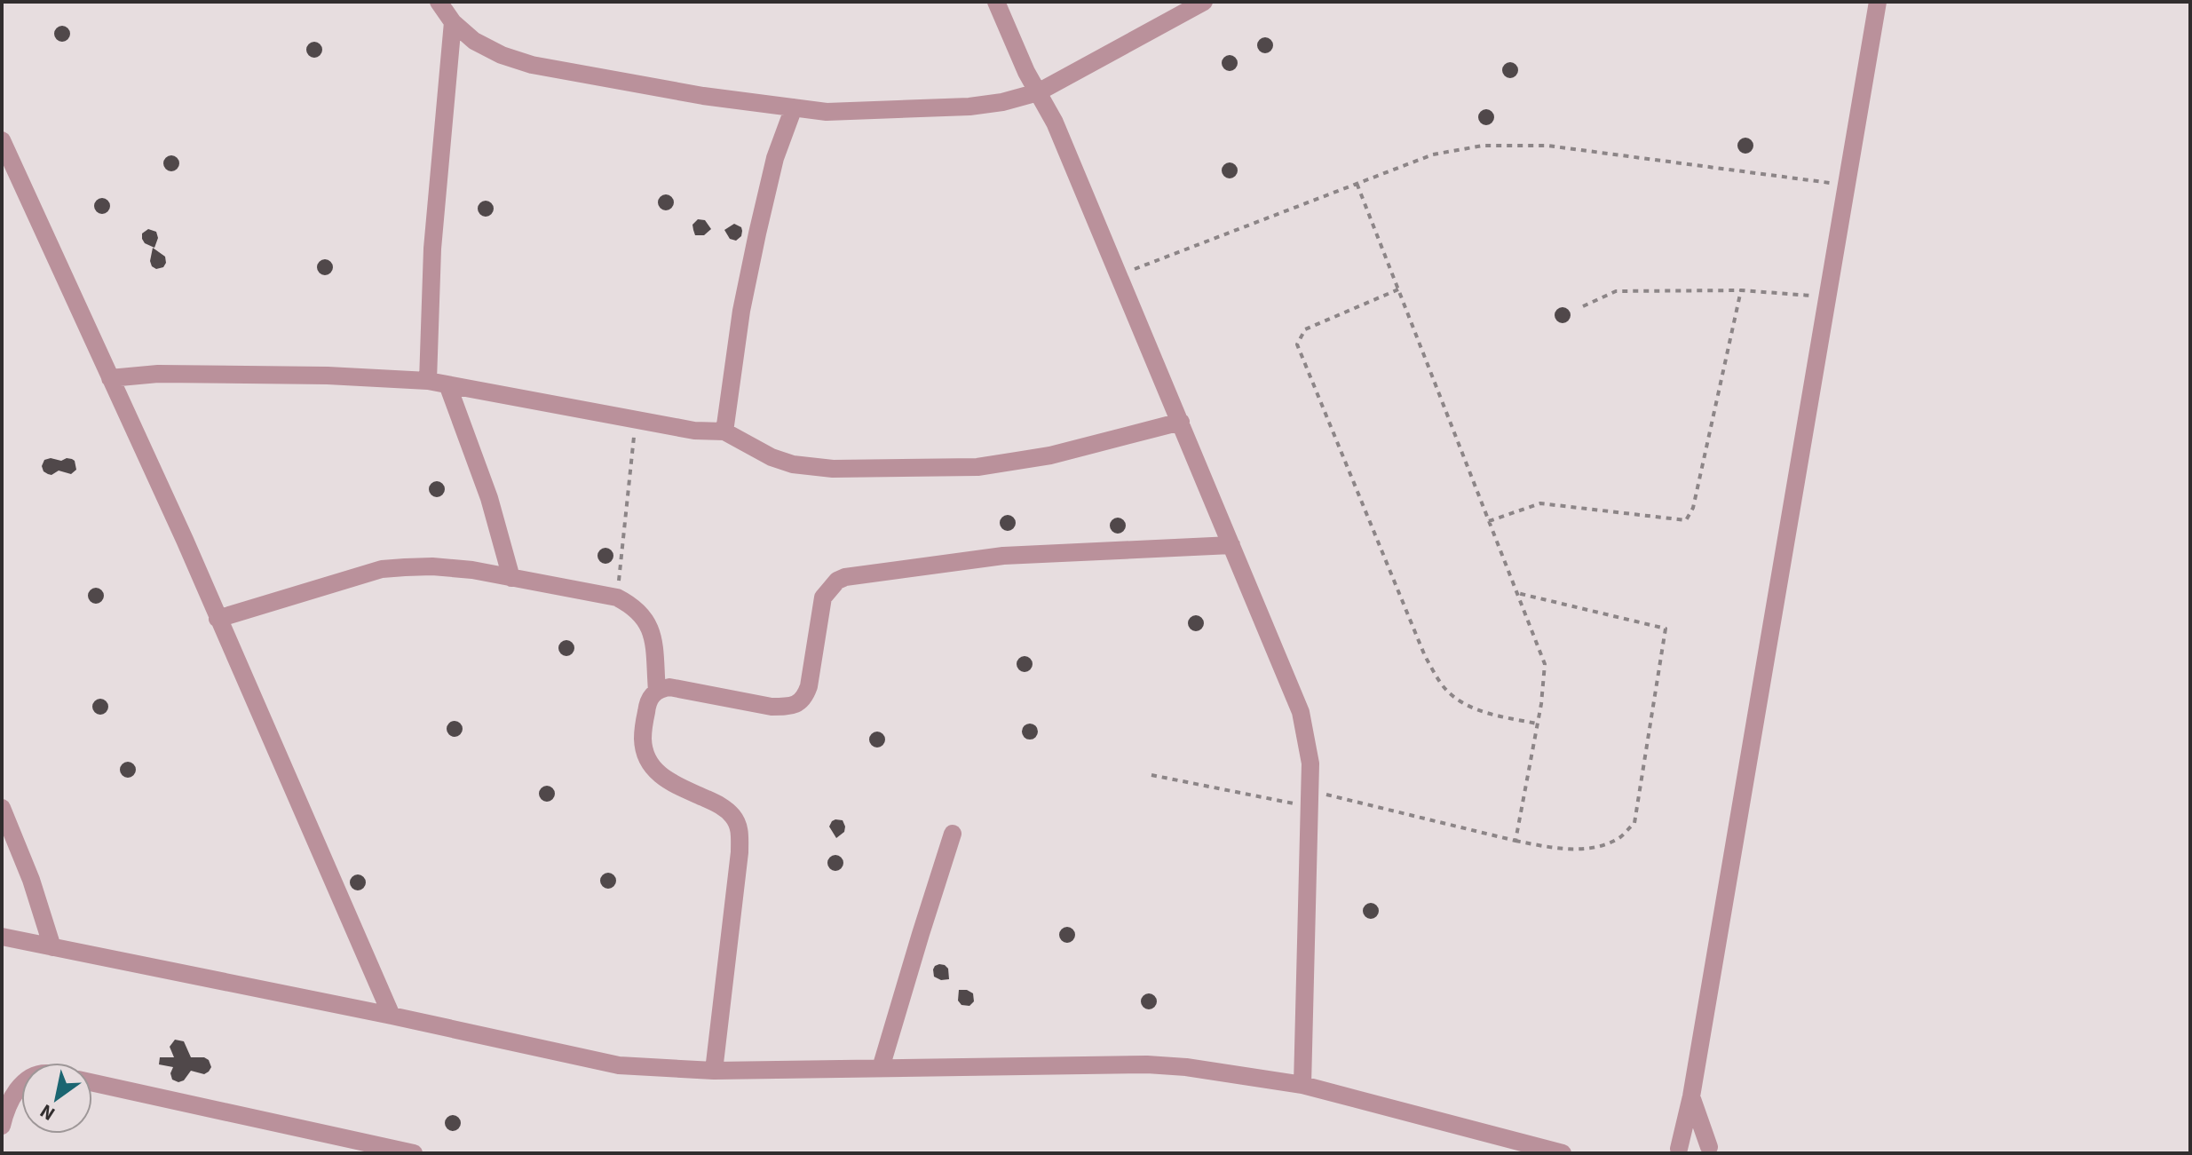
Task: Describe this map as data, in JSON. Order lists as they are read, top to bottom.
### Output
{
  "north": "bottom left"
}
